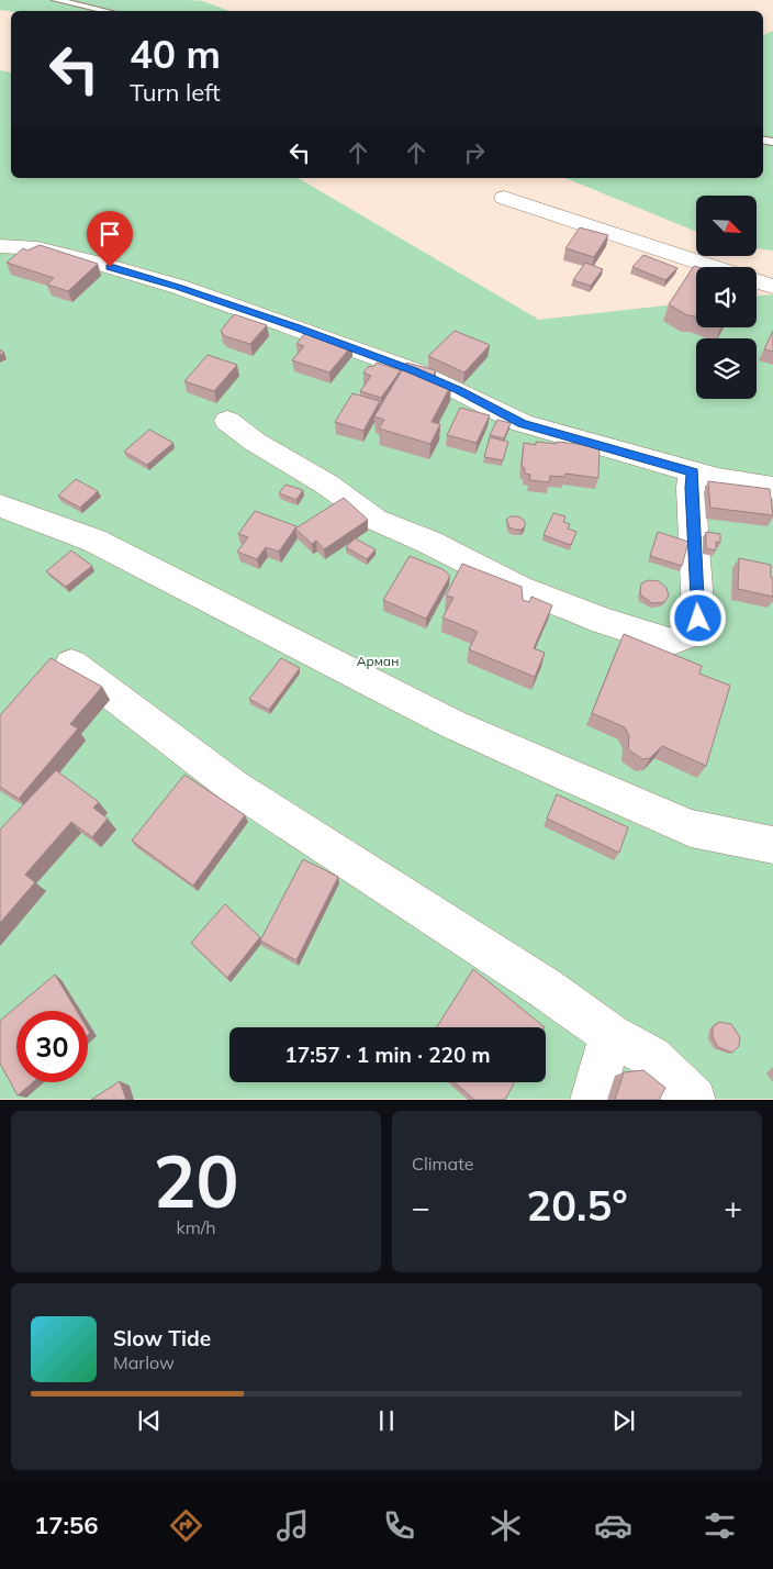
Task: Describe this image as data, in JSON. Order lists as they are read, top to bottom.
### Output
{
  "parks": ["Арман"],
  "north": "bottom right",
  "page": {
    "turn": ["40 m", "Turn left"],
    "limit": "30",
    "trip": "17:57 · 1 min · 220 m",
    "tile": [
      ["20", "km/h"],
      "Climate"
    ],
    "heat": ["−", "20.5°", "+"],
    "song": ["Slow Tide", "Marlow"],
    "tabs": "17:56"
  }
}
